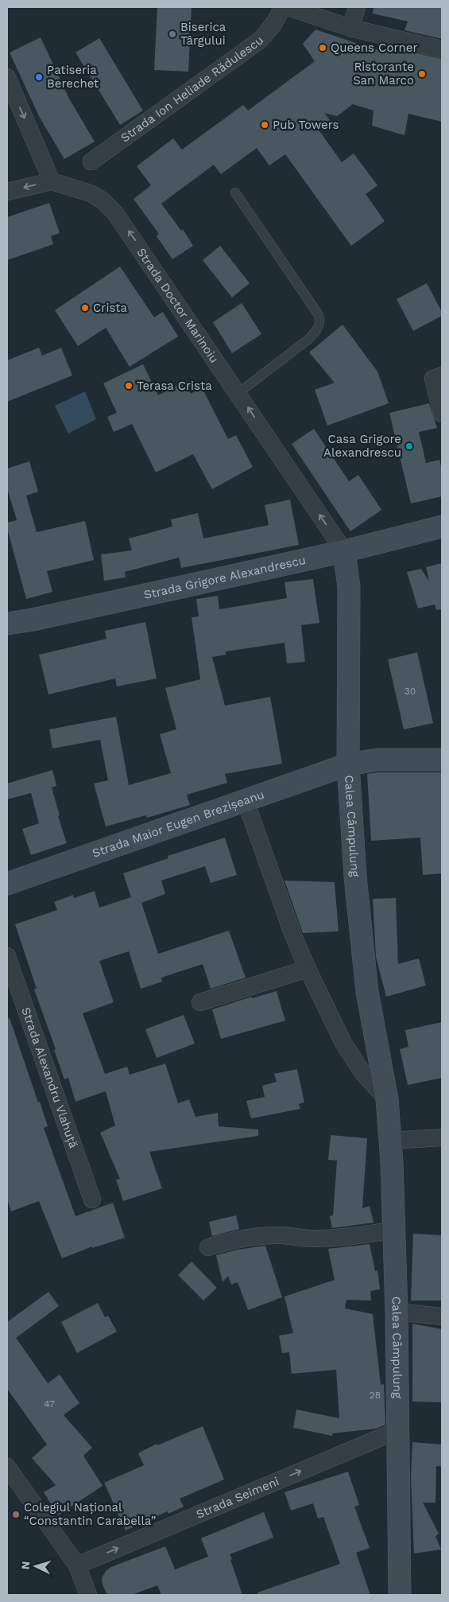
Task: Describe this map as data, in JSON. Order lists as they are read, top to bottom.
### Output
{
  "streets": {
    "street": [
      "Strada Ion Heliade Rădulescu",
      "Strada Doctor Marinoiu",
      "Strada Grigore Alexandrescu",
      "Strada Maior Eugen Brezișeanu",
      "Calea Câmpulung",
      "Strada Alexandru Vlahuță",
      "Strada Seimeni"
    ]
  },
  "crossings": [
    ["Strada Doctor Marinoiu", "Strada Grigore Alexandrescu"],
    ["Strada Doctor Marinoiu", "Calea Câmpulung"],
    ["Strada Grigore Alexandrescu", "Calea Câmpulung"],
    ["Strada Maior Eugen Brezișeanu", "Calea Câmpulung"],
    ["Calea Câmpulung", "Strada Seimeni"]
  ],
  "one_way": ["Strada Doctor Marinoiu", "Strada Seimeni"],
  "places": [
    "Biserica Târgului",
    "Queens Corner",
    "Ristorante San Marco",
    "Patiseria Berechet",
    "Pub Towers",
    "Crista",
    "Terasa Crista",
    "Casa Grigore Alexandrescu",
    "Colegiul Național “Constantin Carabella”"
  ],
  "house_numbers": ["30", "28", "47"],
  "north": "left"
}
